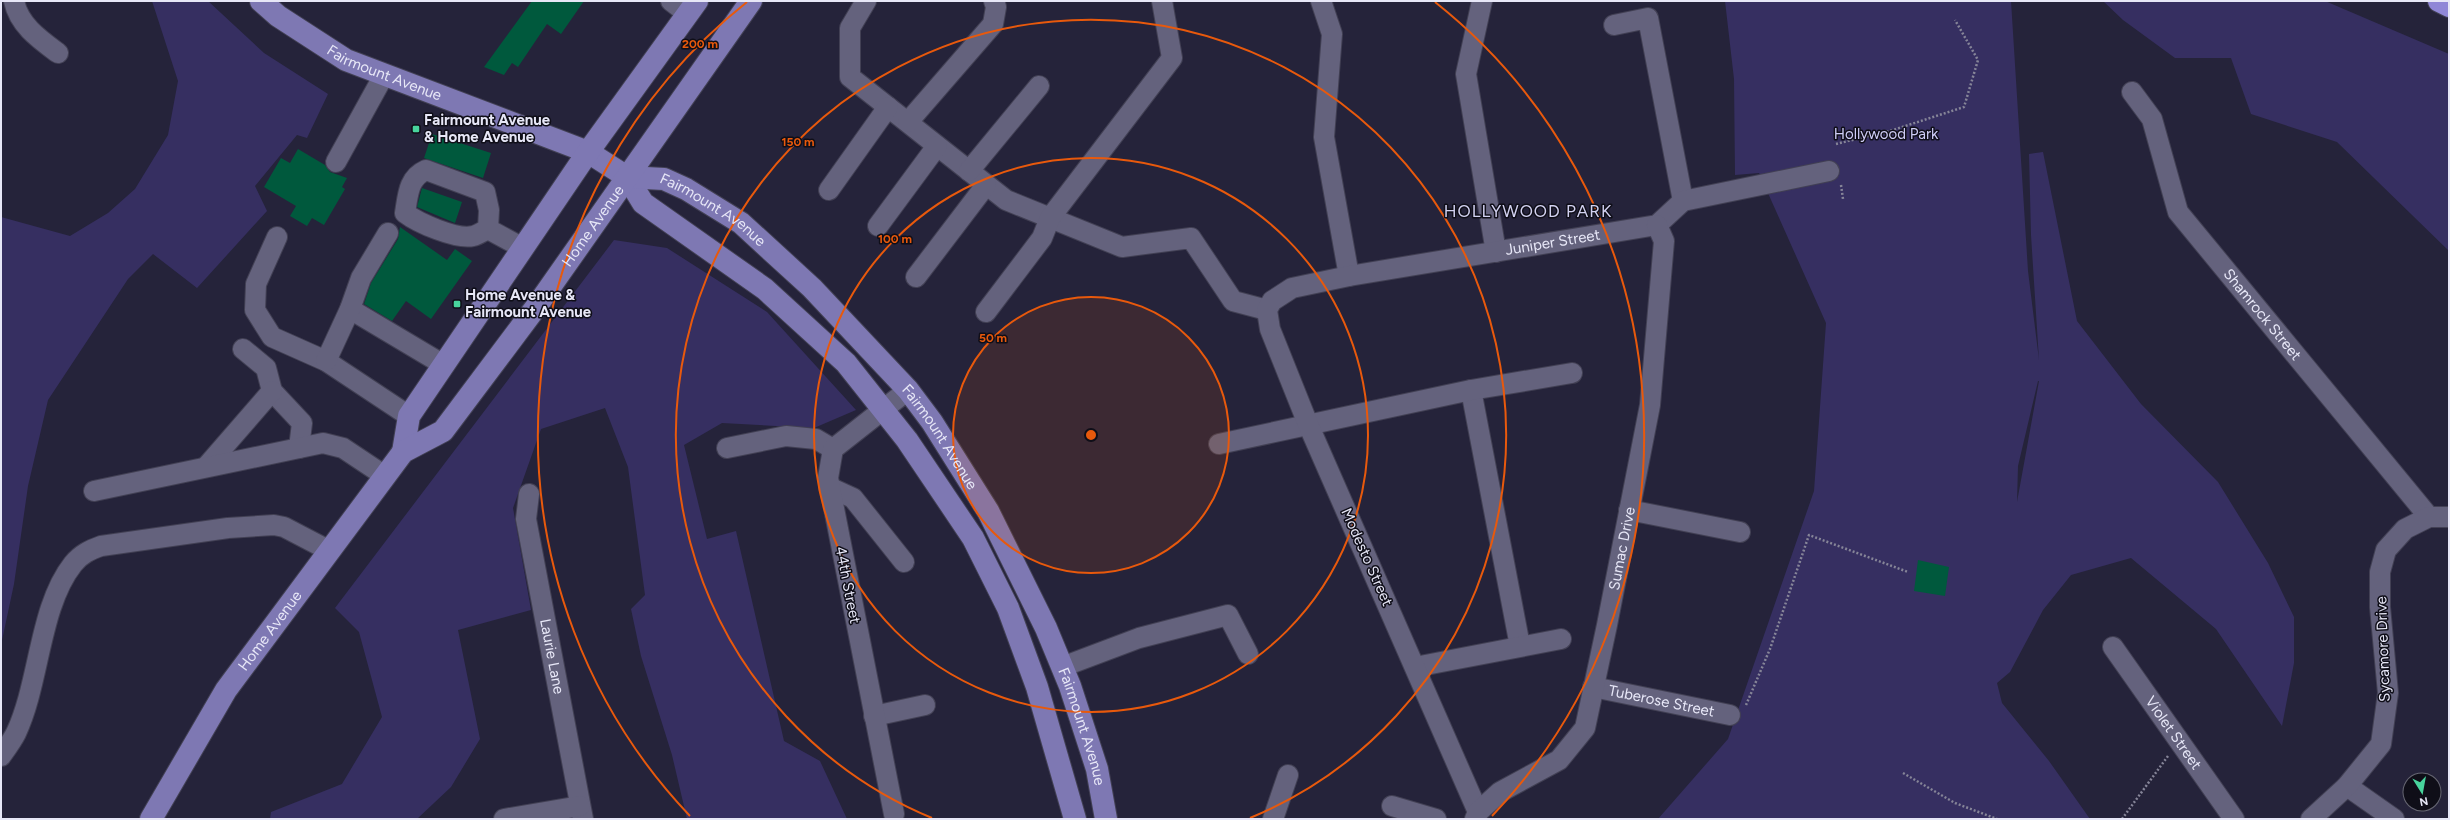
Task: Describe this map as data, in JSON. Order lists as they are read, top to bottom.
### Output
{
  "streets": {
    "main road": ["Fairmount Avenue", "Home Avenue"],
    "street": [
      "Juniper Street",
      "Shamrock Street",
      "Sumac Drive",
      "Modesto Street",
      "44th Street",
      "Sycamore Drive",
      "Laurie Lane",
      "Tuberose Street",
      "Violet Street"
    ]
  },
  "crossings": [
    ["Fairmount Avenue", "Home Avenue"],
    ["Juniper Street", "Sumac Drive"],
    ["Juniper Street", "Modesto Street"],
    ["Shamrock Street", "Sycamore Drive"],
    ["Sumac Drive", "Modesto Street"],
    ["Sumac Drive", "Tuberose Street"]
  ],
  "districts": ["HOLLYWOOD PARK"],
  "parks": ["Hollywood Park"],
  "places": {
    "transit": ["Fairmount Avenue & Home Avenue", "Home Avenue & Fairmount Avenue"]
  },
  "north": "bottom",
  "rings": [
    "200 m",
    "150 m",
    "100 m",
    "50 m"
  ]
}
